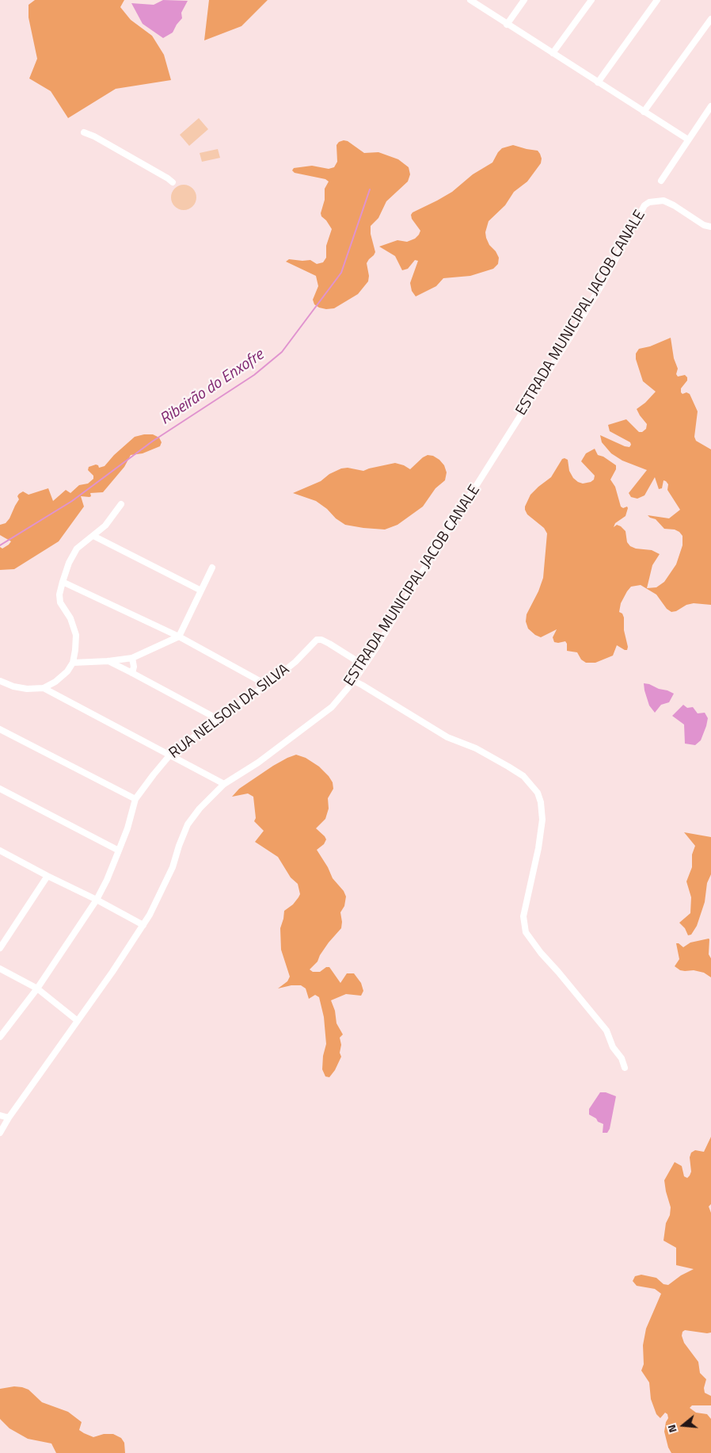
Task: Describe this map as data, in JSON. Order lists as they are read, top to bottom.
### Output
{
  "streets": {
    "street": ["ESTRADA MUNICIPAL JACOB CANALE", "RUA NELSON DA SILVA"]
  },
  "crossings": [
    ["ESTRADA MUNICIPAL JACOB CANALE", "RUA NELSON DA SILVA"]
  ],
  "water": ["Ribeirão do Enxofre"],
  "north": "left"
}
